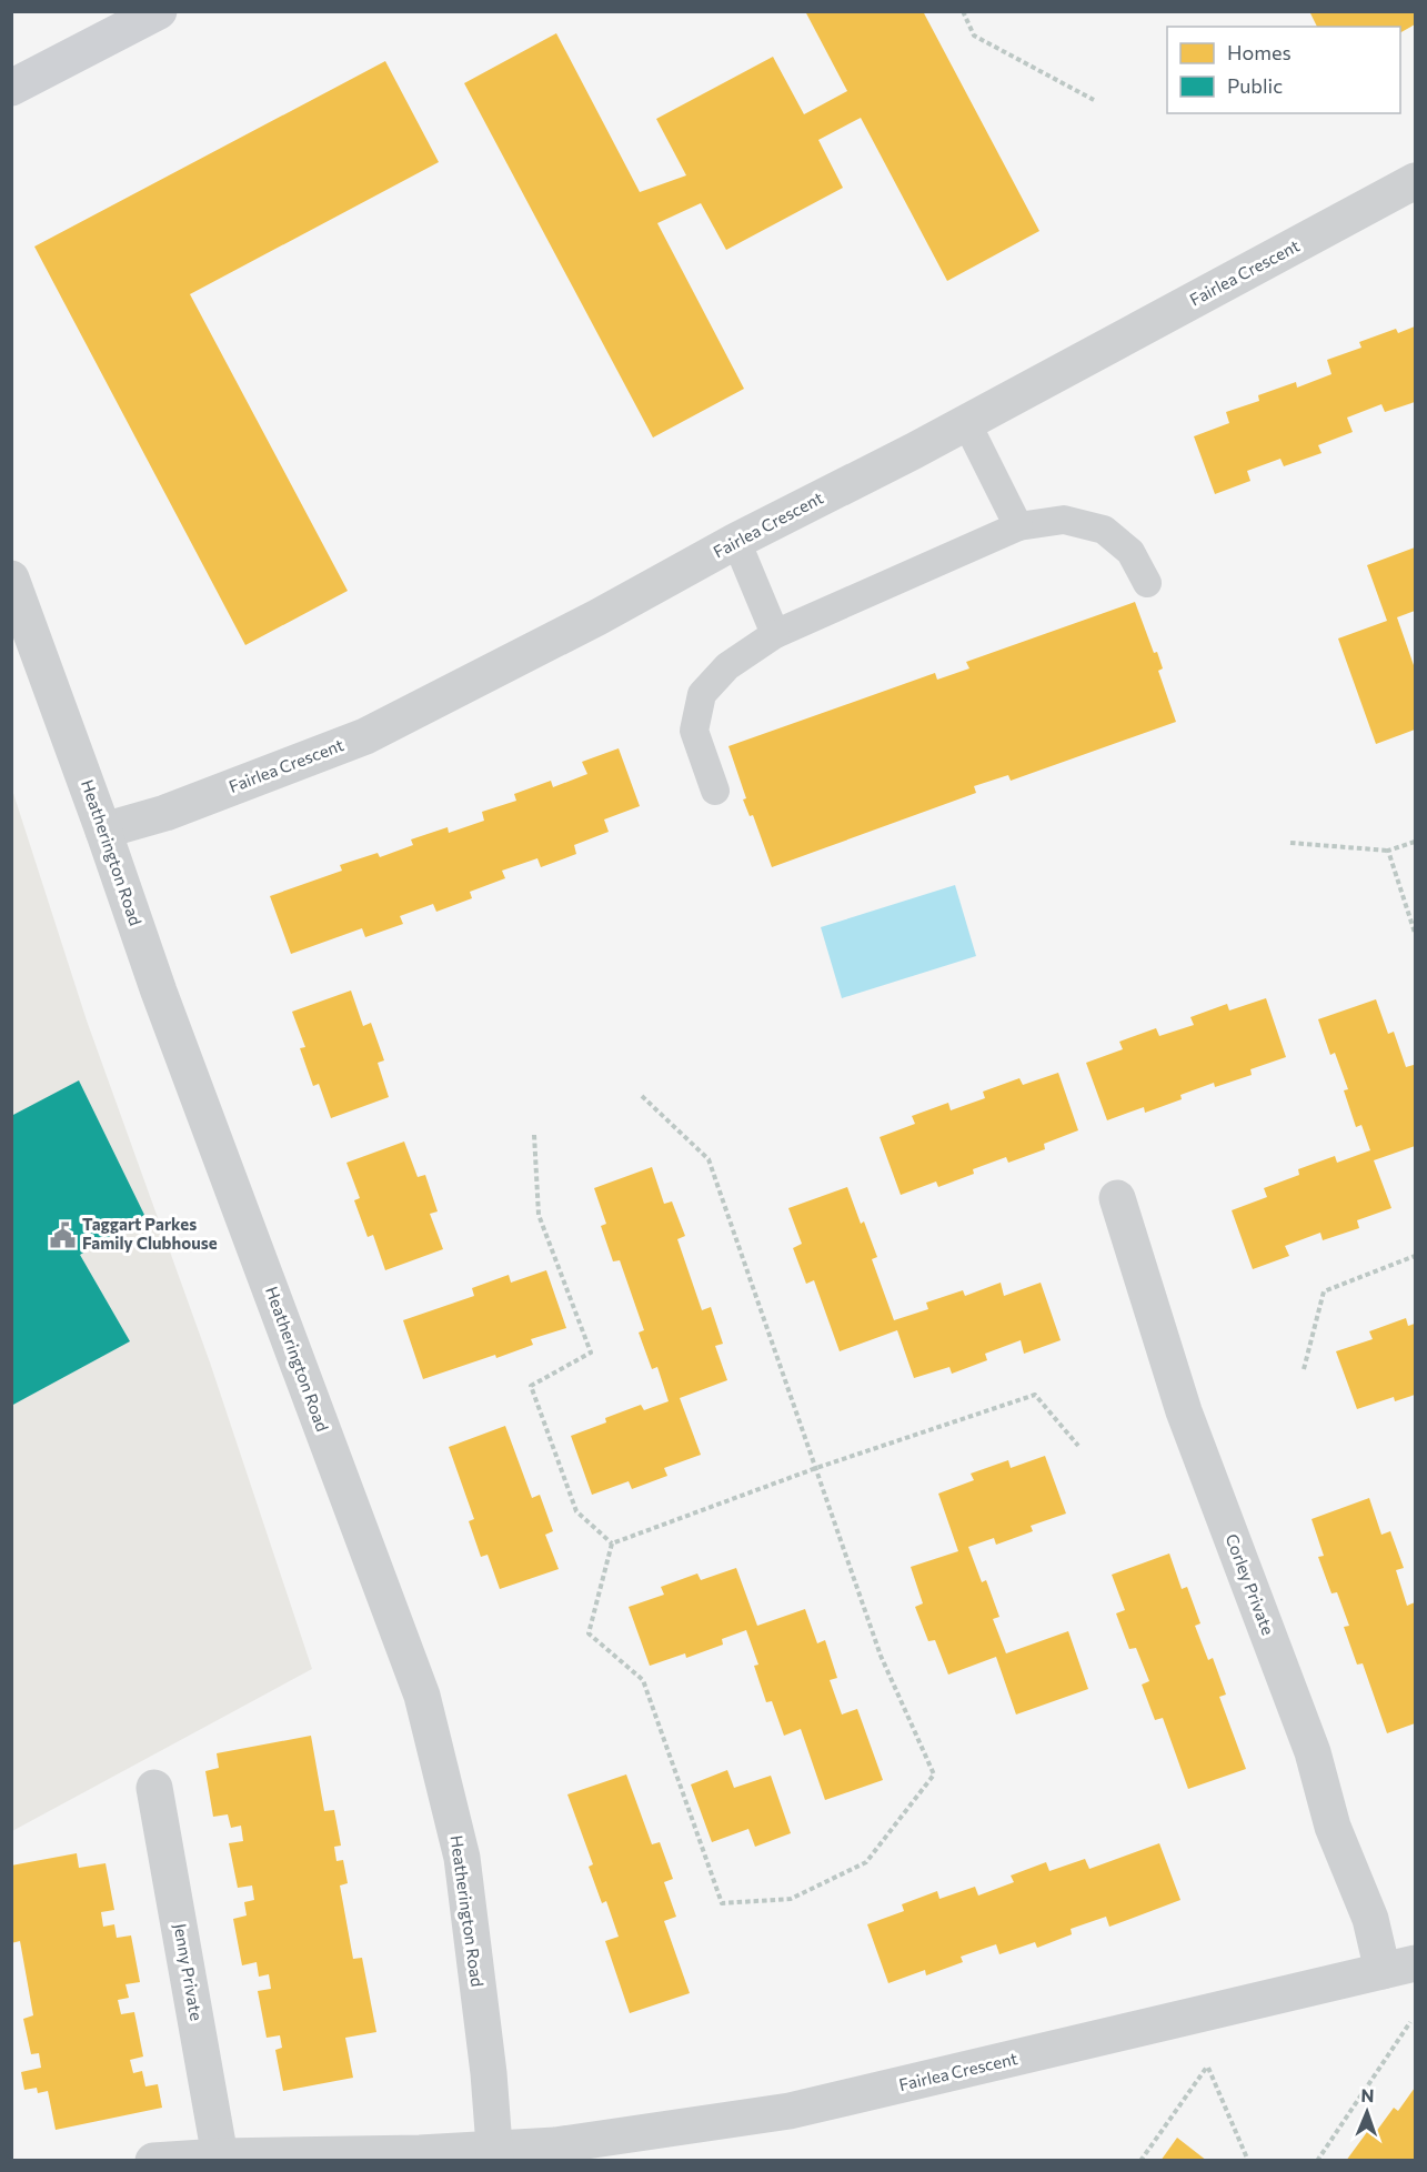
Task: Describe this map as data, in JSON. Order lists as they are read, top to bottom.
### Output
{
  "streets": {
    "street": [
      "Fairlea Crescent",
      "Heatherington Road",
      "Corley Private",
      "Jenny Private"
    ]
  },
  "crossings": [
    ["Fairlea Crescent", "Heatherington Road"],
    ["Fairlea Crescent", "Corley Private"],
    ["Fairlea Crescent", "Jenny Private"]
  ],
  "places": {
    "public building": ["Taggart Parkes Family Clubhouse"]
  },
  "legend": ["Homes", "Public"],
  "north": "top"
}
